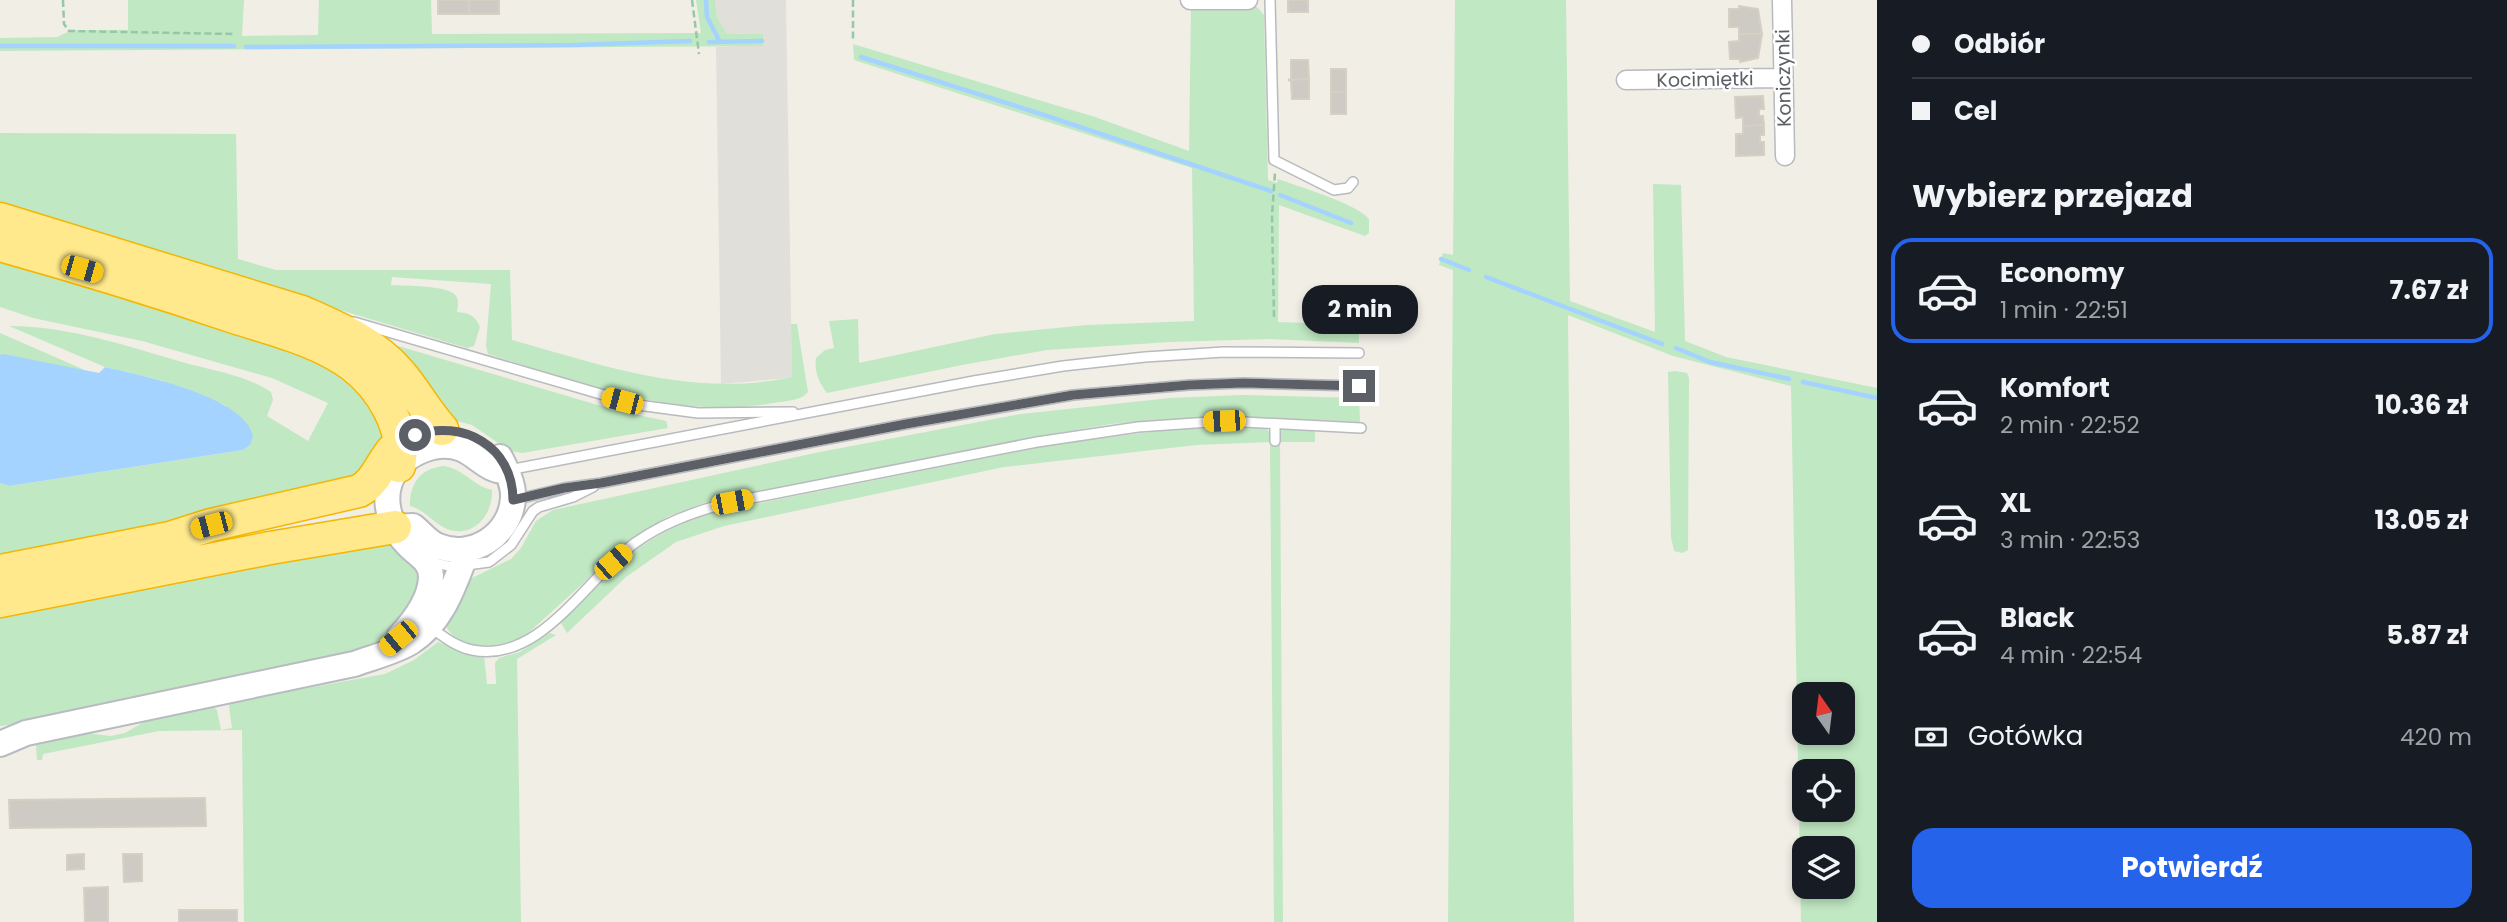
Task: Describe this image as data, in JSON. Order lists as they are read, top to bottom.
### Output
{
  "streets": {
    "street": ["Koniczynki", "Kocimiętki"]
  },
  "crossings": [
    ["Koniczynki", "Kocimiętki"]
  ],
  "north": "top",
  "page": {
    "banner": ["Odbiór", "Cel"],
    "heading": "Wybierz przejazd",
    "list": [
      {
        "name": "Economy",
        "note": "1 min · 22:51",
        "value": "7.67 zł"
      },
      {
        "name": "Komfort",
        "note": "2 min · 22:52",
        "value": "10.36 zł"
      },
      {
        "name": "XL",
        "note": "3 min · 22:53",
        "value": "13.05 zł"
      },
      {
        "name": "Black",
        "note": "4 min · 22:54",
        "value": "5.87 zł"
      }
    ],
    "bubble": "2 min",
    "pay": ["Gotówka", "420 m"],
    "buttons": "Potwierdź"
  }
}
